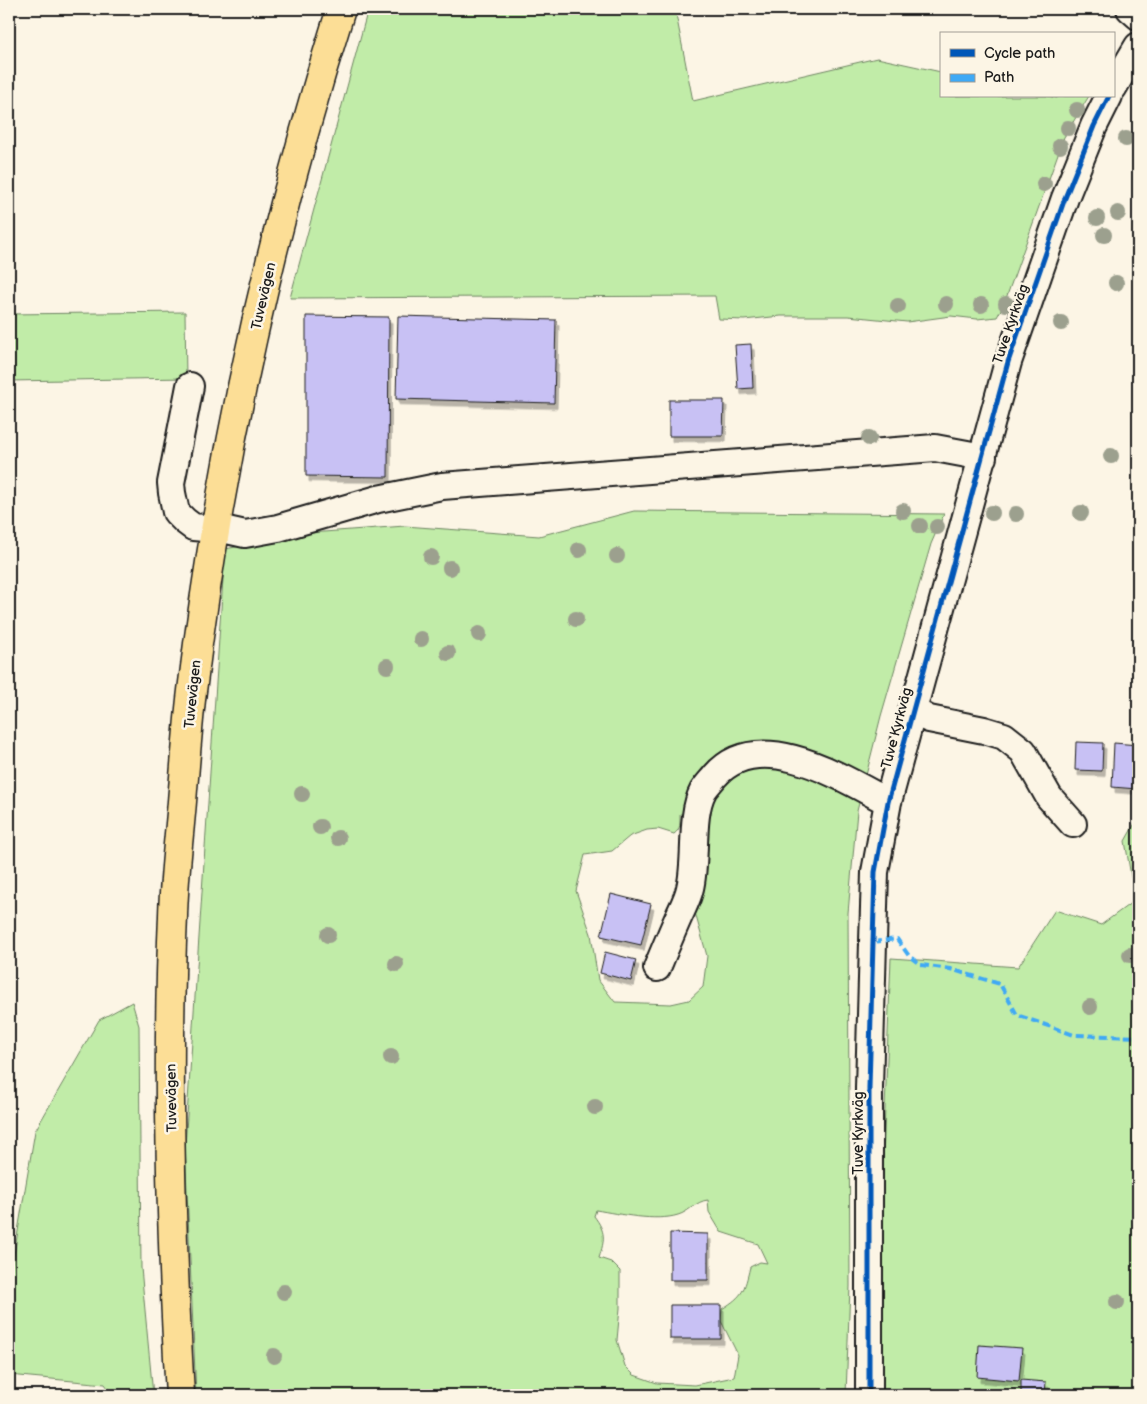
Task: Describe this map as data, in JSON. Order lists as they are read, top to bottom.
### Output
{
  "streets": {
    "main road": ["Tuvevägen"],
    "street": ["Tuve Kyrkväg"]
  },
  "legend": ["Cycle path", "Path"]
}
